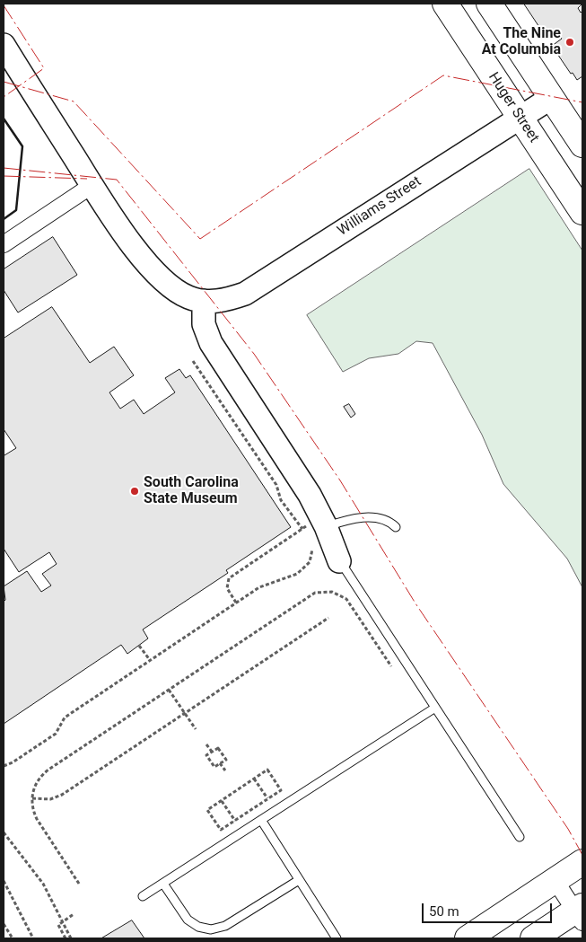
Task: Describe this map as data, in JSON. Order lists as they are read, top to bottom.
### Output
{
  "streets": {
    "main road": ["Huger Street"],
    "street": ["Williams Street"]
  },
  "crossings": [
    ["Huger Street", "Williams Street"]
  ],
  "places": ["The Nine At Columbia", "South Carolina State Museum"],
  "scale_bar": "50 m"
}
